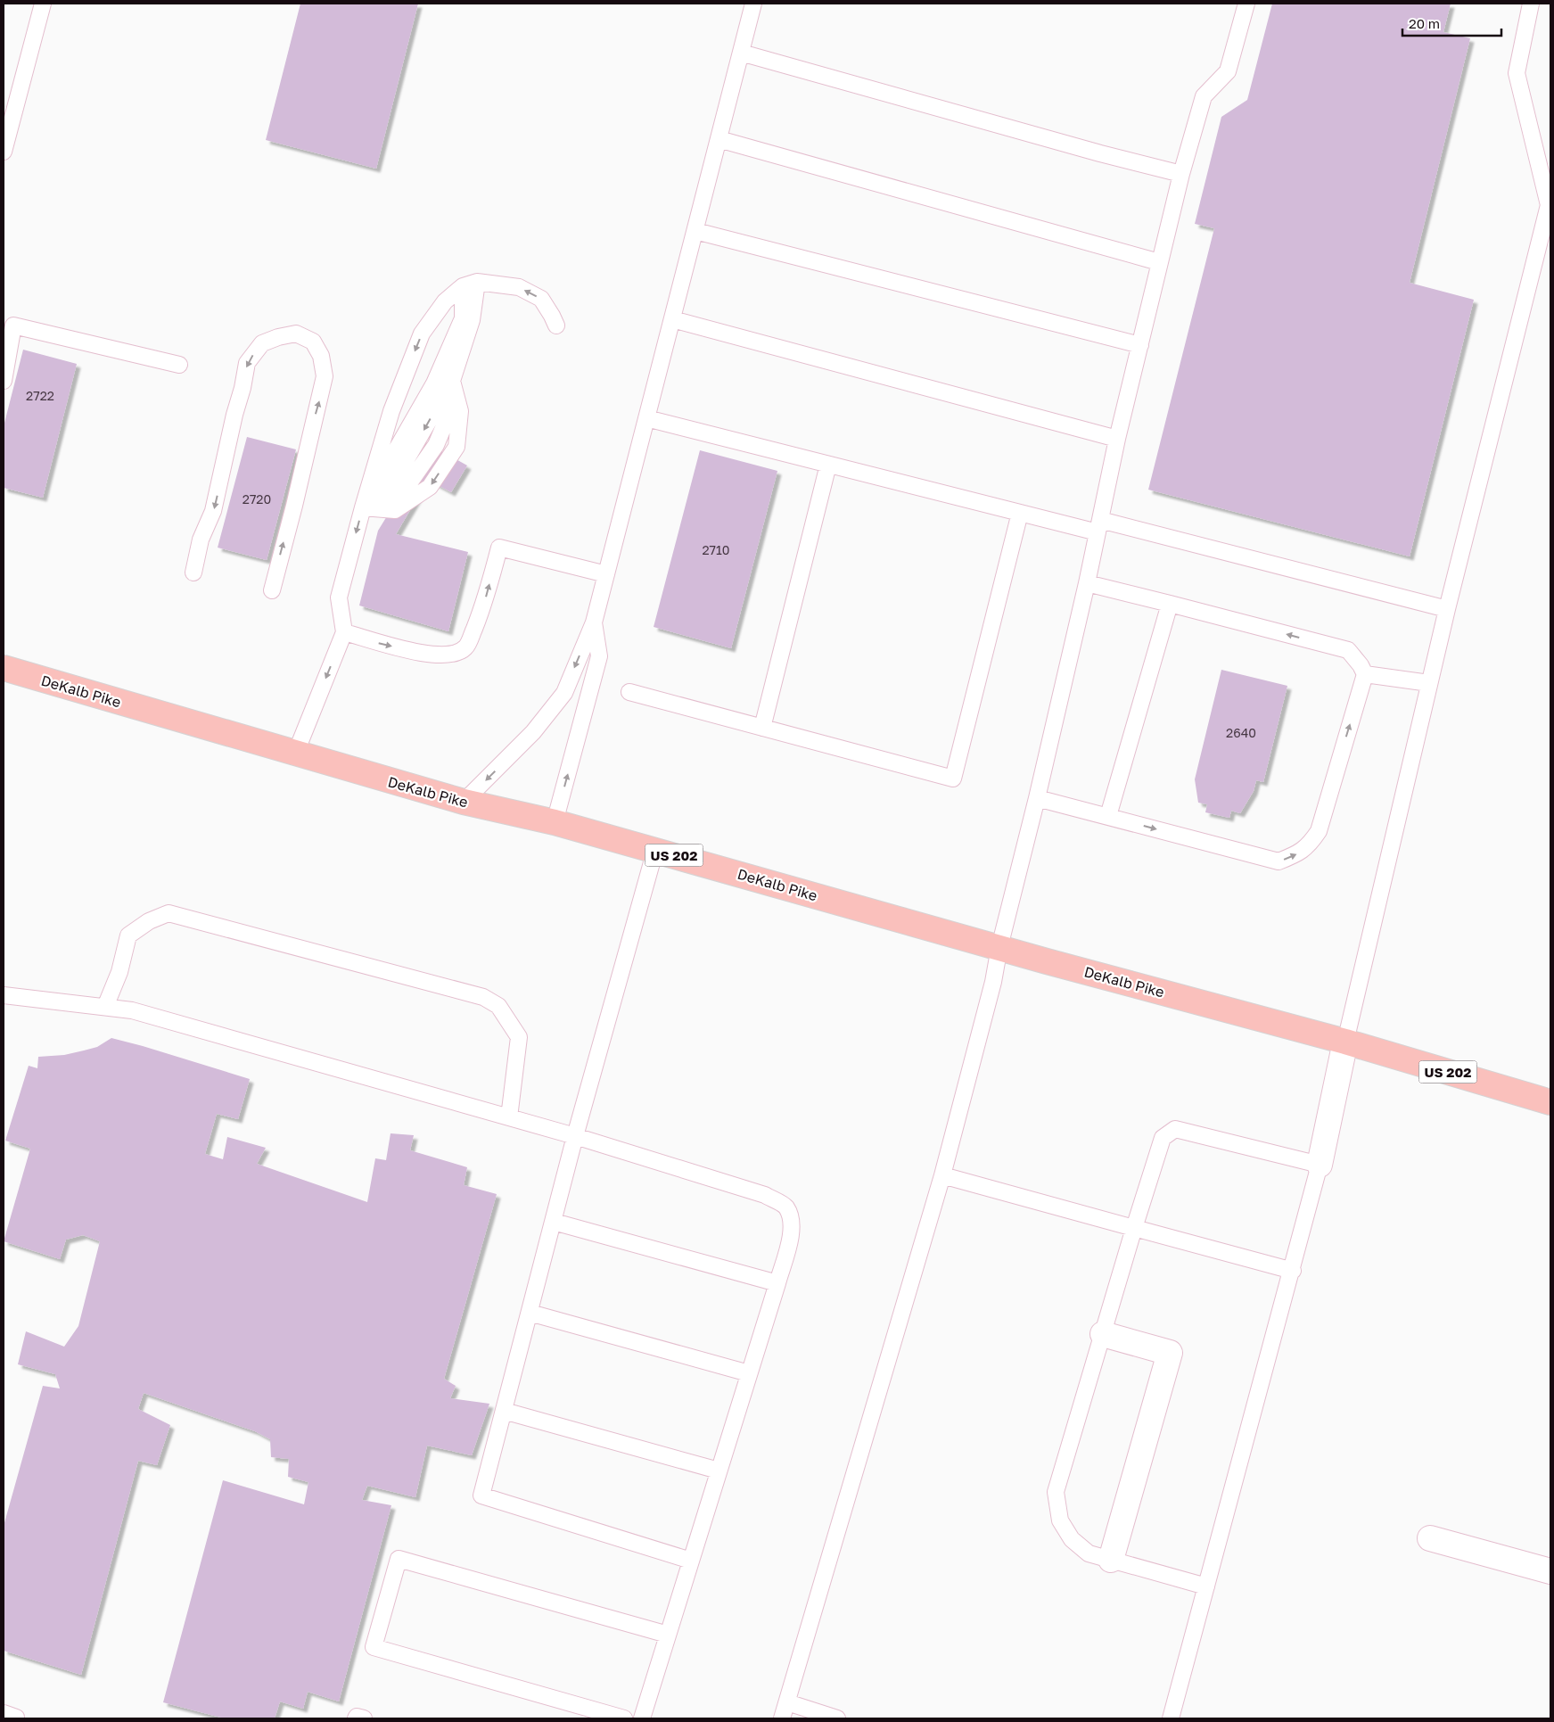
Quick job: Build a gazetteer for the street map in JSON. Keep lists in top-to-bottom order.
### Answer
{
  "streets": {
    "highway": ["DeKalb Pike", "US 202"]
  },
  "house_numbers": [
    "2722",
    "2720",
    "2710",
    "2640"
  ],
  "scale_bar": "20 m"
}
